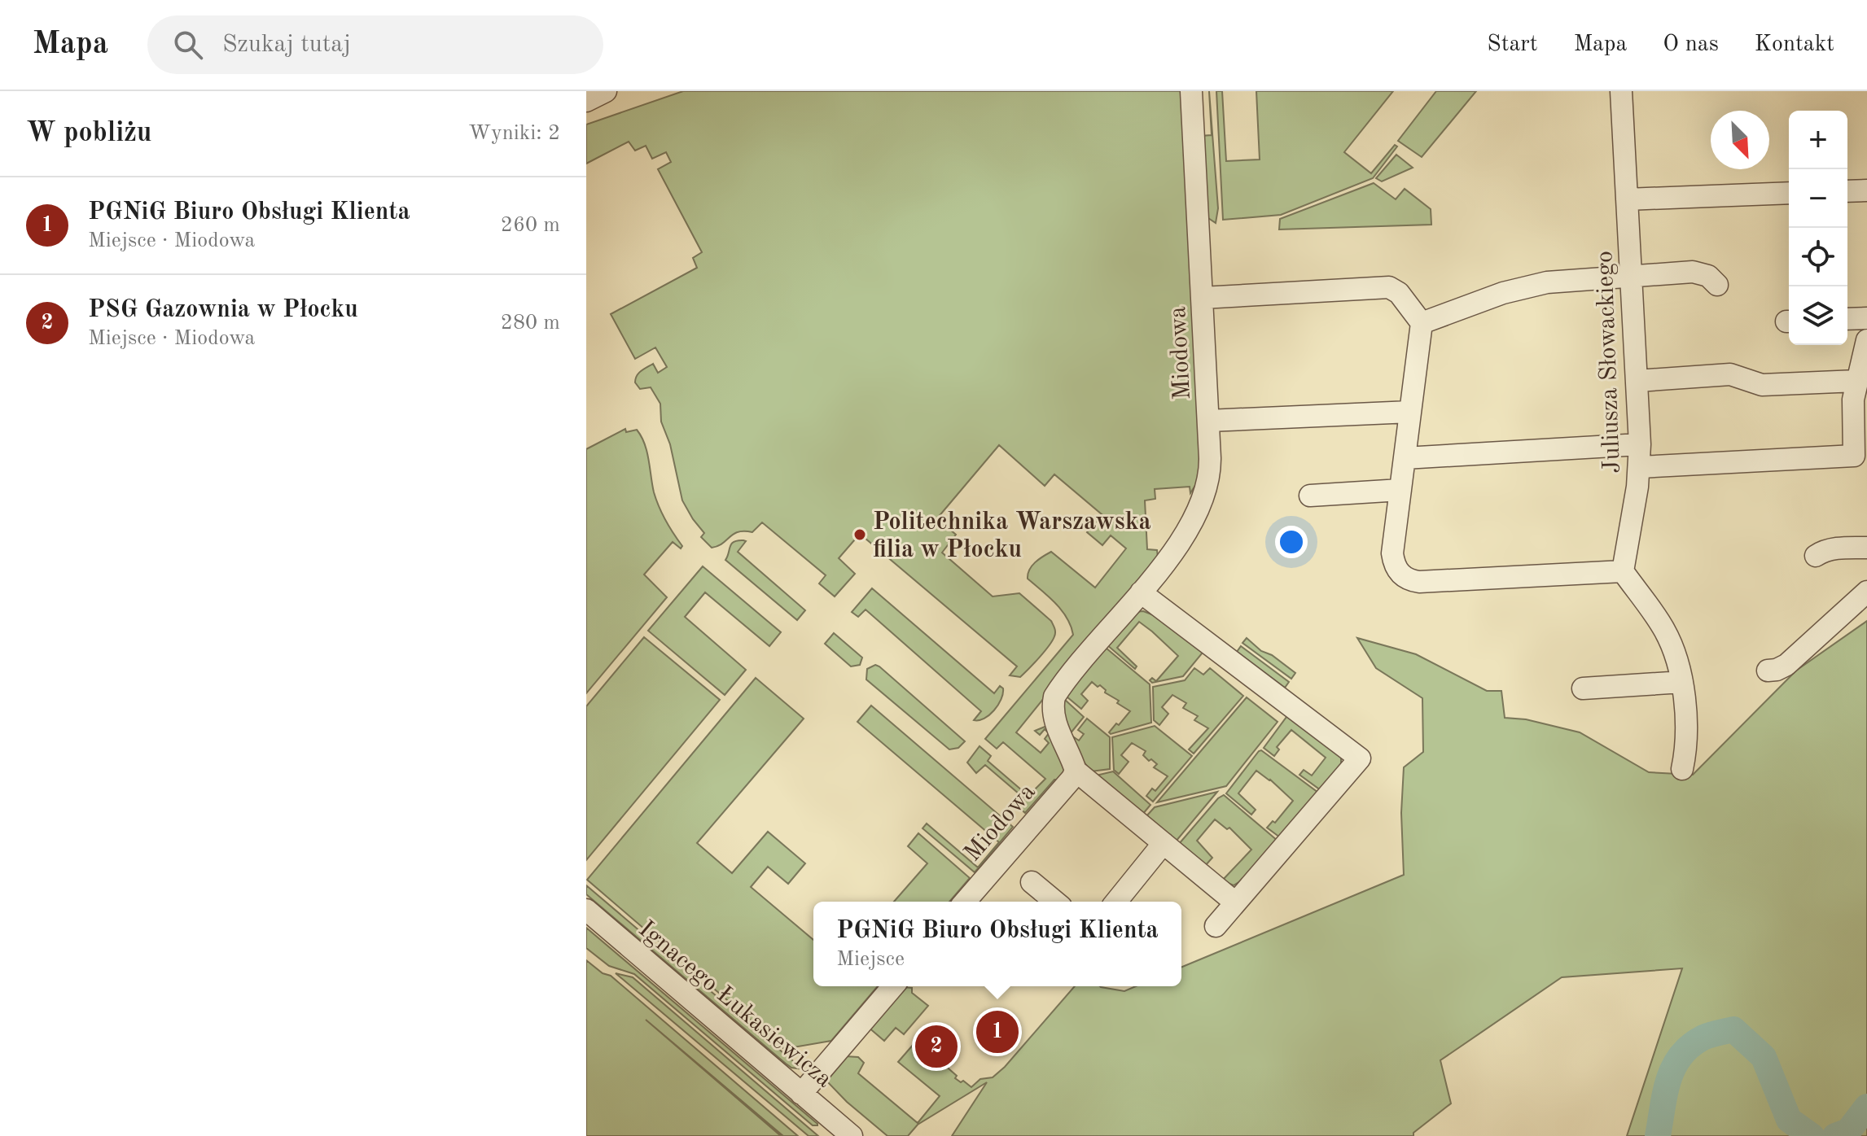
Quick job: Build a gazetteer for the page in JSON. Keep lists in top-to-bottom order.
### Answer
{
  "streets": {
    "street": ["Miodowa", "Juliusza Słowackiego", "Ignacego Łukasiewicza"]
  },
  "places": ["Politechnika Warszawska filia w Płocku"],
  "north": "bottom right",
  "page": {
    "header": "Mapa",
    "search": "Szukaj tutaj",
    "nav": [
      "Start",
      "Mapa",
      "O nas",
      "Kontakt"
    ],
    "heading": ["W pobliżu", "Wyniki: 2"],
    "map_buttons": ["+", "−"],
    "list": [
      {
        "mark": "1",
        "name": "PGNiG Biuro Obsługi Klienta",
        "note": "Miejsce · Miodowa",
        "value": "260 m"
      },
      {
        "mark": "2",
        "name": "PSG Gazownia w Płocku",
        "note": "Miejsce · Miodowa",
        "value": "280 m"
      }
    ],
    "popup": ["PGNiG Biuro Obsługi Klienta", "Miejsce"],
    "pins": ["1", "2"]
  }
}
